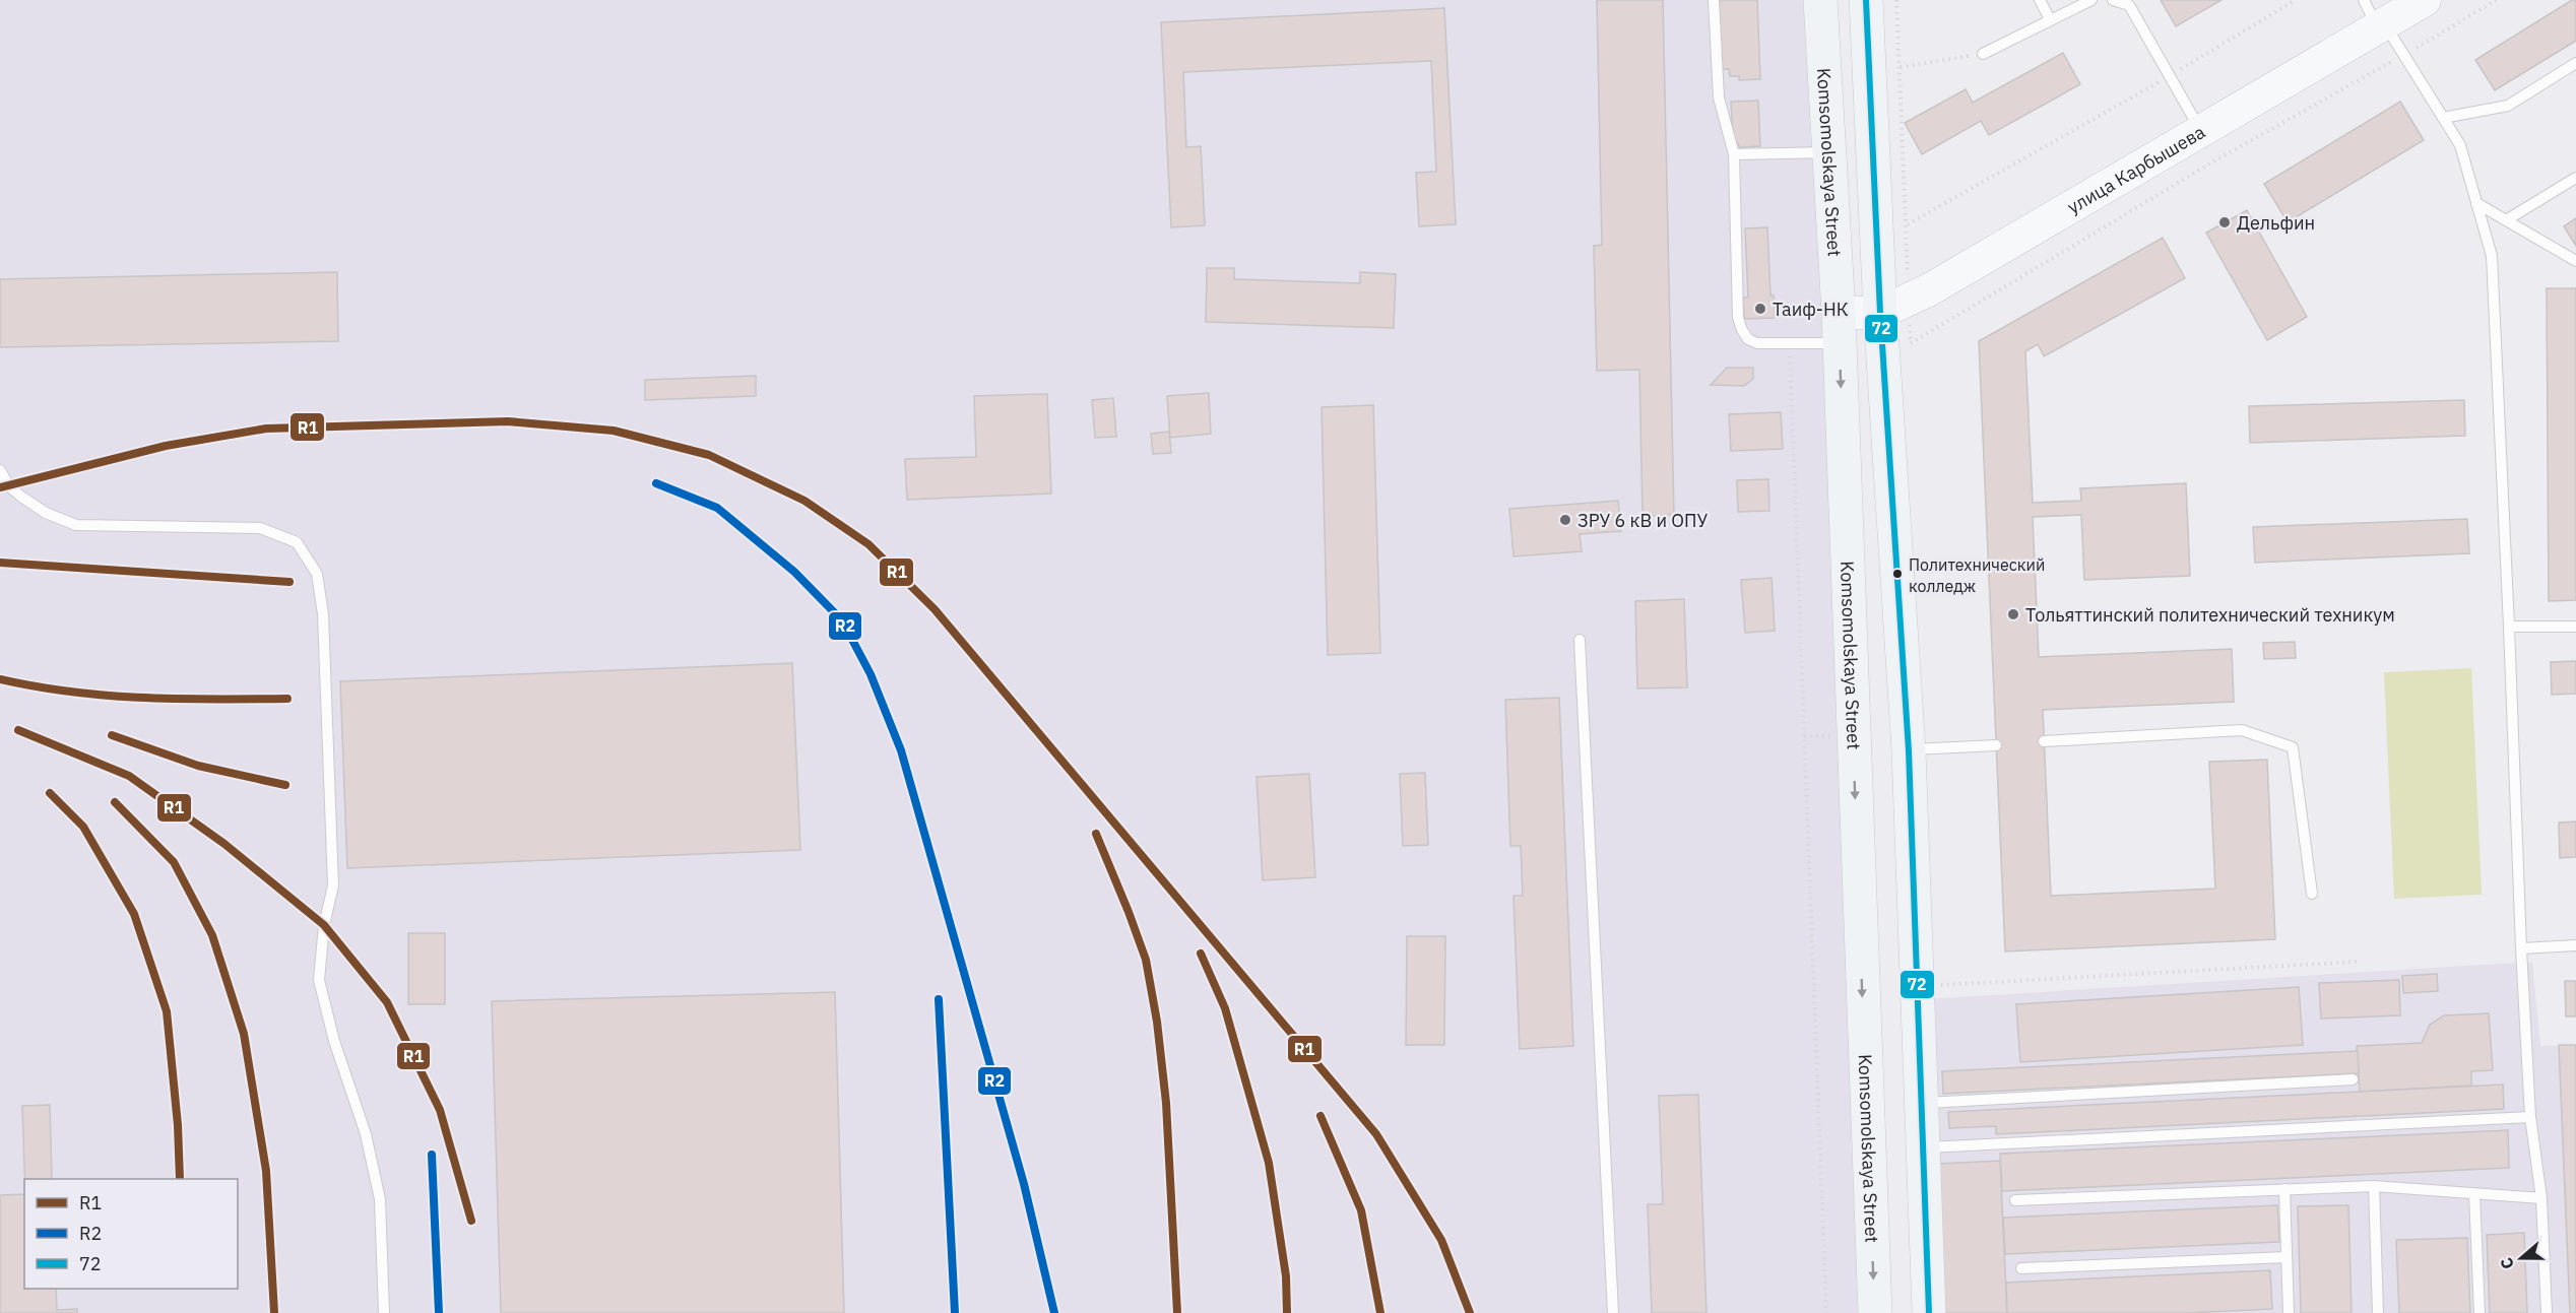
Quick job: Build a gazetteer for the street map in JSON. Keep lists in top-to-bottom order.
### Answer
{
  "streets": {
    "main road": ["Komsomolskaya Street"],
    "street": ["улица Карбышева"]
  },
  "crossings": [
    ["Komsomolskaya Street", "улица Карбышева"]
  ],
  "places": [
    "Дельфин",
    "Таиф-НК",
    "ЗРУ 6 кВ и ОПУ",
    "Политехнический колледж",
    "Тольяттинский политехнический техникум"
  ],
  "lines": ["transit line 72", "transit line R1", "transit line R2"],
  "legend": ["R1", "R2", "72"],
  "north": "left"
}
